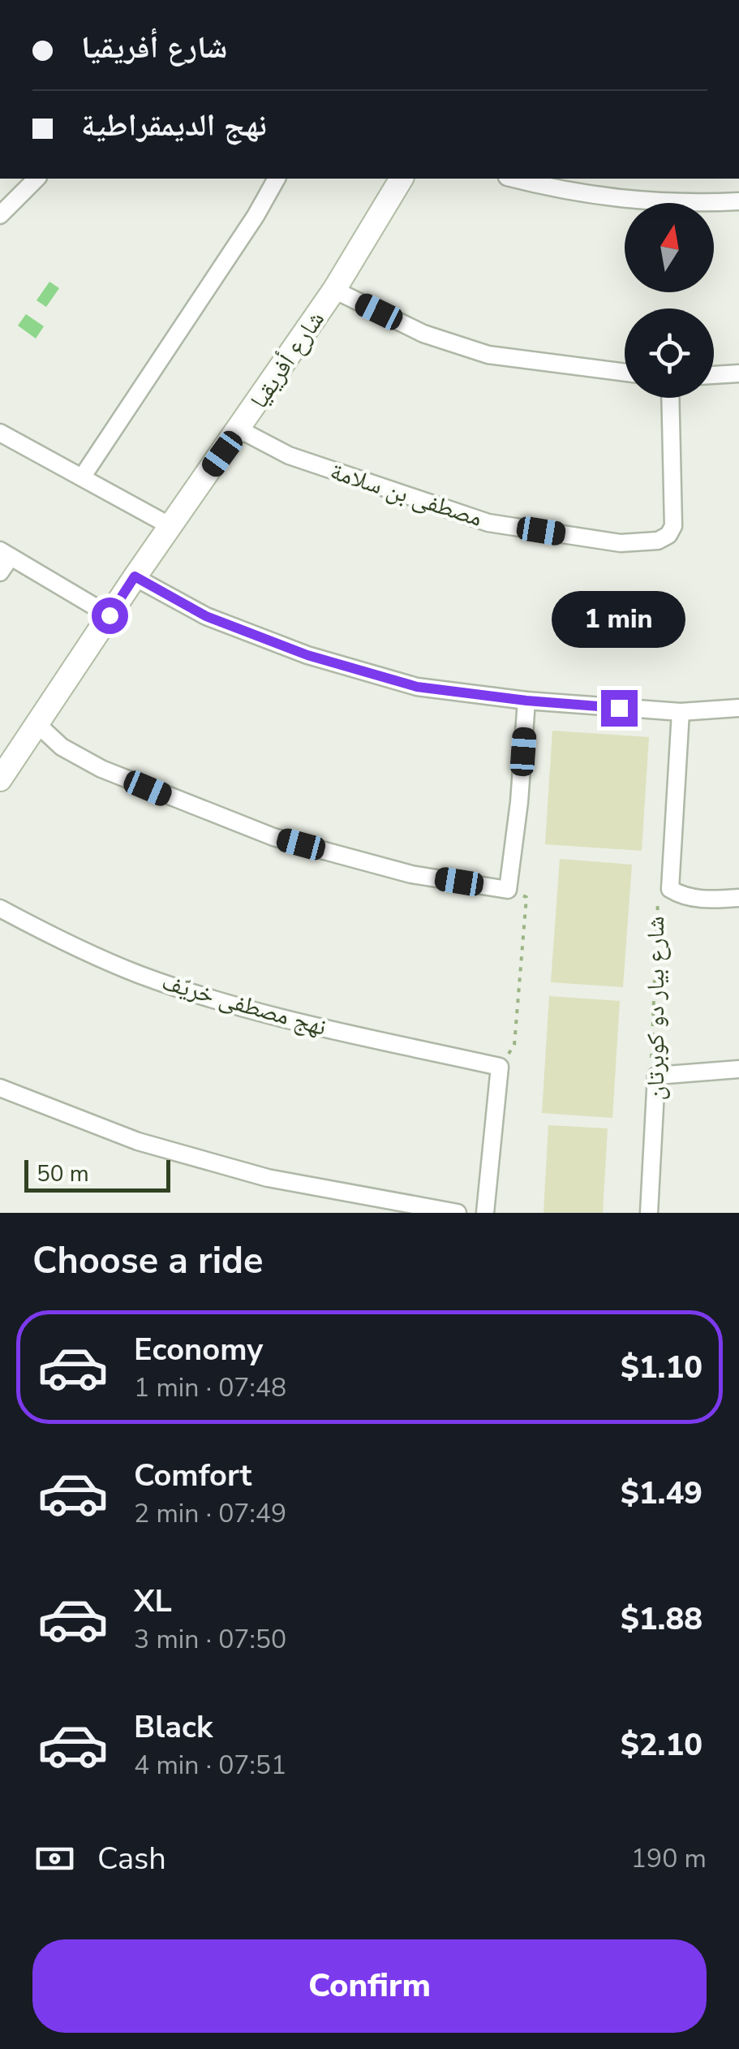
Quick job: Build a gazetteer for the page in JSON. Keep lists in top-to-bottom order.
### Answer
{
  "streets": {
    "street": [
      "شارع أفريقيا",
      "مصطفى بن سلامة",
      "نهج مصطفى خريّف",
      "شارع بيار دو كوبرتان"
    ]
  },
  "crossings": [
    ["شارع أفريقيا", "مصطفى بن سلامة"]
  ],
  "scale_bar": "50 m",
  "north": "top",
  "page": {
    "banner": ["شارع أفريقيا", "نهج الديمقراطية"],
    "bubble": "1 min",
    "scale": "50 m",
    "heading": "Choose a ride",
    "list": [
      {
        "name": "Economy",
        "note": "1 min · 07:48",
        "value": "$1.10"
      },
      {
        "name": "Comfort",
        "note": "2 min · 07:49",
        "value": "$1.49"
      },
      {
        "name": "XL",
        "note": "3 min · 07:50",
        "value": "$1.88"
      },
      {
        "name": "Black",
        "note": "4 min · 07:51",
        "value": "$2.10"
      }
    ],
    "pay": ["Cash", "190 m"],
    "buttons": "Confirm"
  }
}
